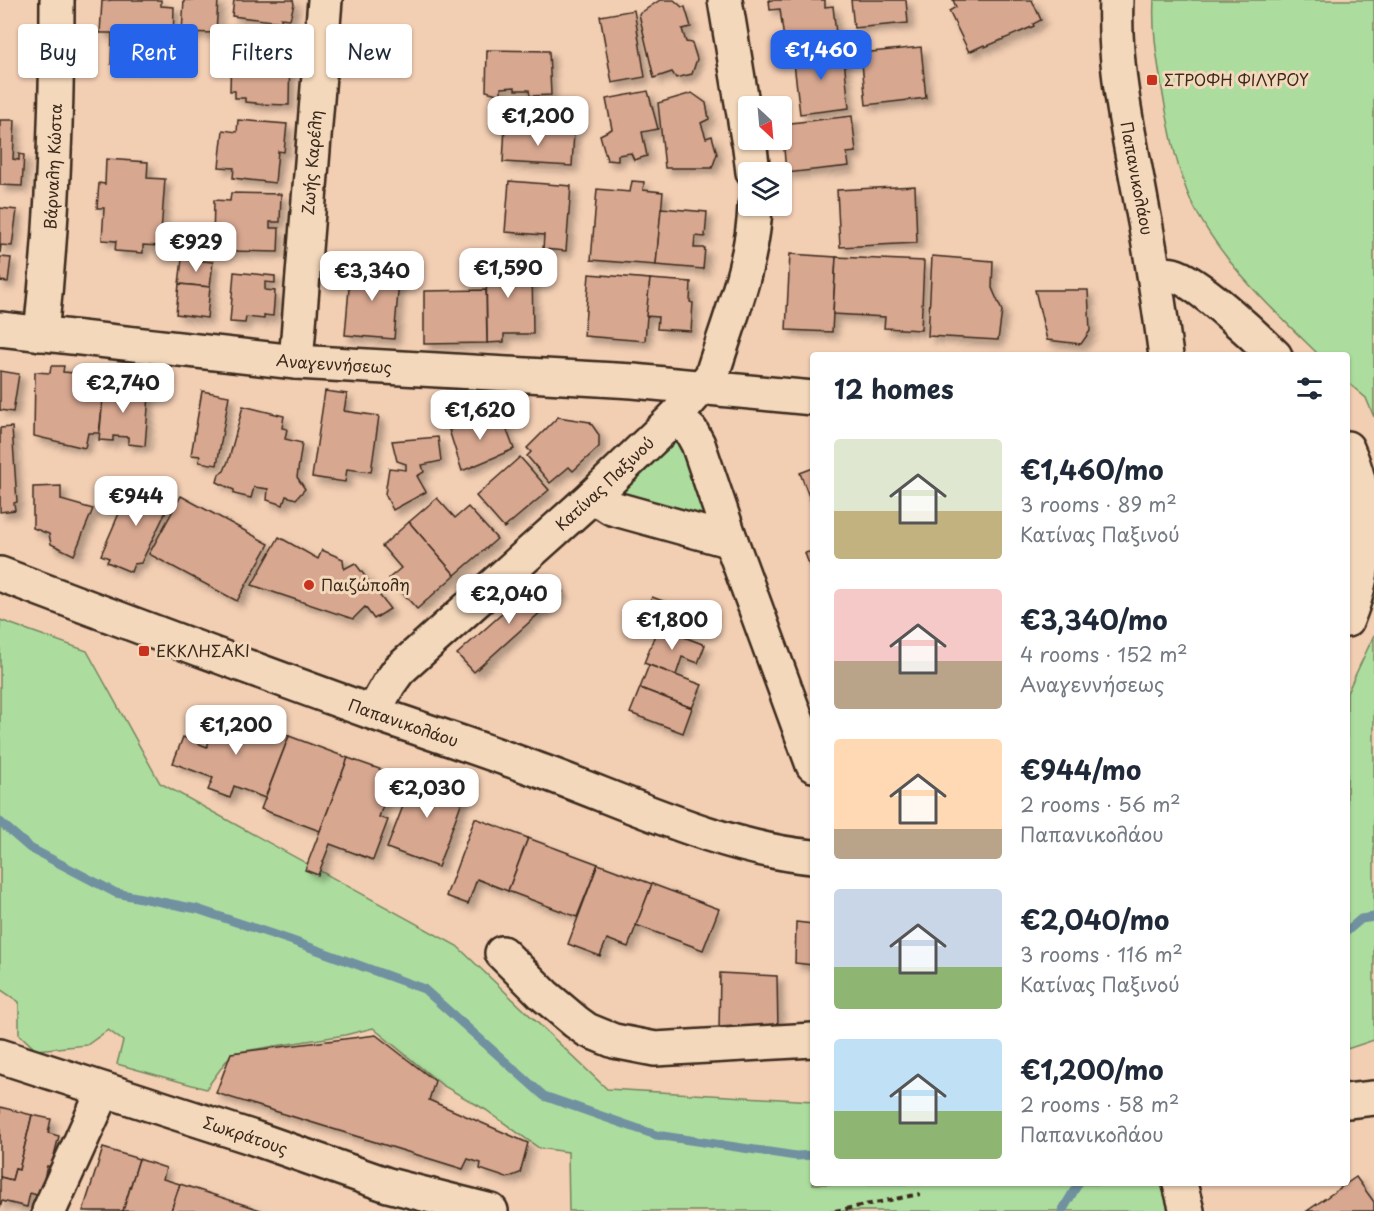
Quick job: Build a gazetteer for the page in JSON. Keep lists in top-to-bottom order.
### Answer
{
  "streets": {
    "street": [
      "Ζωής Καρέλη",
      "Βάρναλη Κώστα",
      "Παπανικολάου",
      "Αναγεννήσεως",
      "Κατίνας Παξινού",
      "Σωκράτους"
    ]
  },
  "crossings": [
    ["Ζωής Καρέλη", "Αναγεννήσεως"],
    ["Βάρναλη Κώστα", "Αναγεννήσεως"],
    ["Παπανικολάου", "Κατίνας Παξινού"],
    ["Αναγεννήσεως", "Κατίνας Παξινού"]
  ],
  "places": {
    "transit": ["ΣΤΡΟΦΗ ΦΙΛΥΡΟΥ", "ΕΚΚΛΗΣΑΚΙ"],
    "other": ["Παιζώπολη"]
  },
  "north": "bottom right",
  "page": {
    "chip": [
      "Buy",
      "Rent",
      "Filters",
      "New"
    ],
    "price": [
      "€1,460",
      "€1,200",
      "€929",
      "€1,590",
      "€3,340",
      "€2,740",
      "€1,620",
      "€944",
      "€2,040",
      "€1,800",
      "€1,200",
      "€2,030"
    ],
    "heading": "12 homes",
    "list": [
      {
        "name": "€1,460/mo",
        "note": "3 rooms · 89 m² · Κατίνας Παξινού"
      },
      {
        "name": "€3,340/mo",
        "note": "4 rooms · 152 m² · Αναγεννήσεως"
      },
      {
        "name": "€944/mo",
        "note": "2 rooms · 56 m² · Παπανικολάου"
      },
      {
        "name": "€2,040/mo",
        "note": "3 rooms · 116 m² · Κατίνας Παξινού"
      },
      {
        "name": "€1,200/mo",
        "note": "2 rooms · 58 m² · Παπανικολάου"
      }
    ]
  }
}
